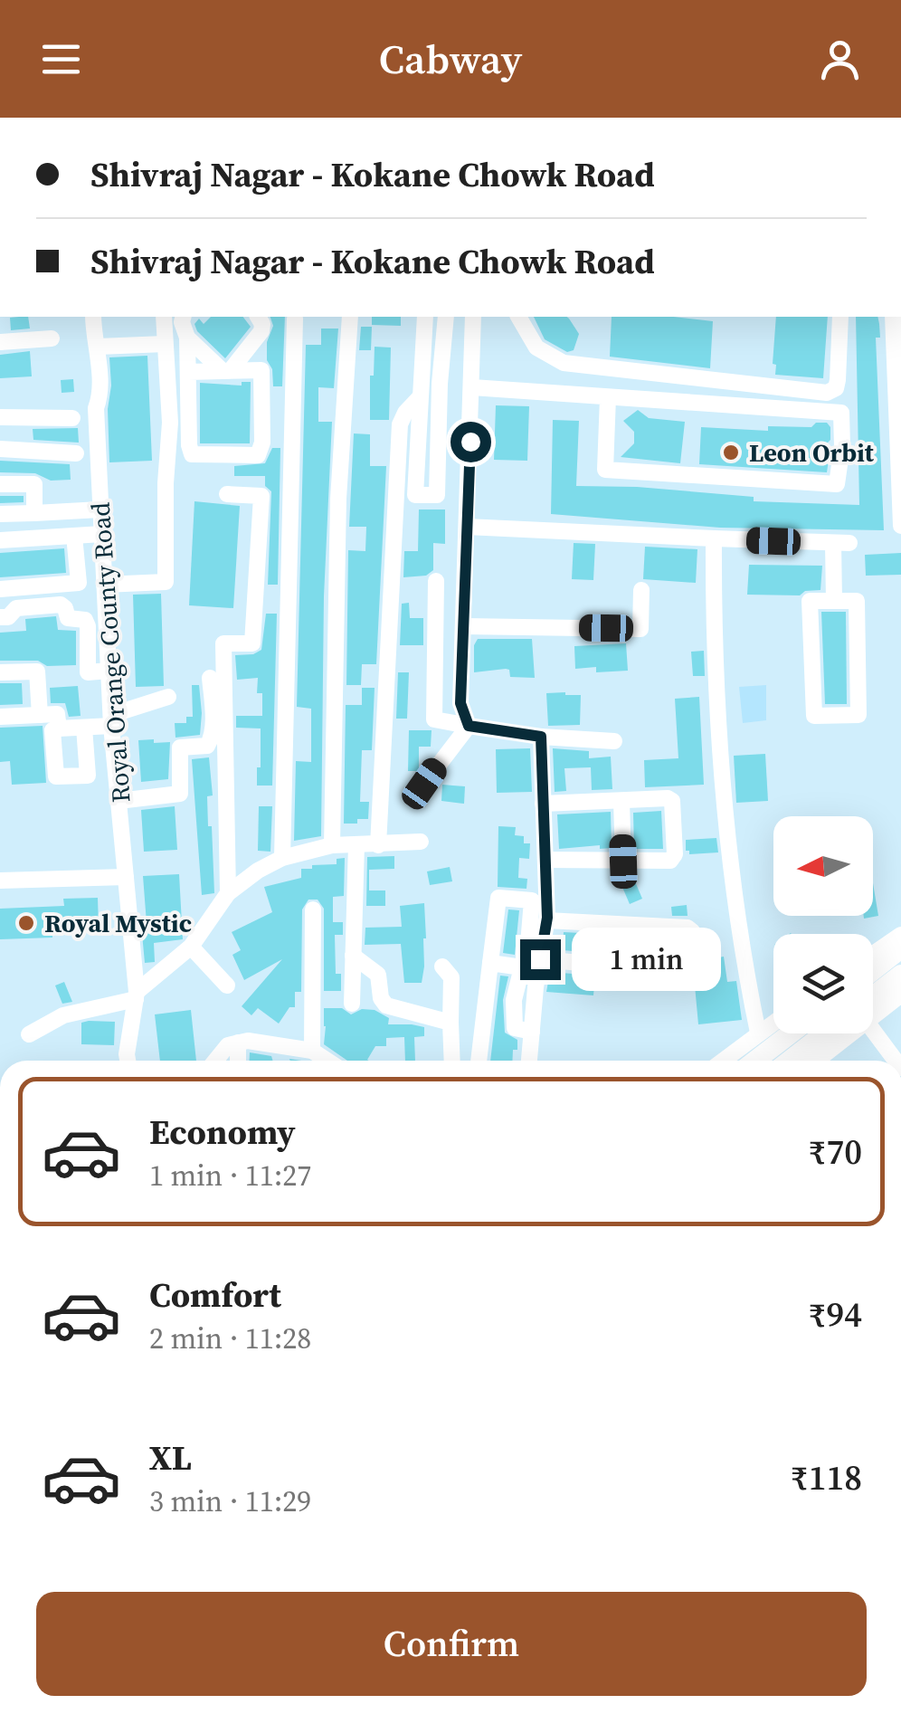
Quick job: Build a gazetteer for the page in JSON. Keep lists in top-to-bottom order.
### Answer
{
  "streets": {
    "street": ["Royal Orange County Road"]
  },
  "places": ["Leon Orbit", "Royal Mystic"],
  "north": "left",
  "page": {
    "header": "Cabway",
    "banner": ["Shivraj Nagar - Kokane Chowk Road", "Shivraj Nagar - Kokane Chowk Road"],
    "bubble": "1 min",
    "list": [
      {
        "name": "Economy",
        "note": "1 min · 11:27",
        "value": "₹70"
      },
      {
        "name": "Comfort",
        "note": "2 min · 11:28",
        "value": "₹94"
      },
      {
        "name": "XL",
        "note": "3 min · 11:29",
        "value": "₹118"
      }
    ],
    "buttons": "Confirm"
  }
}
